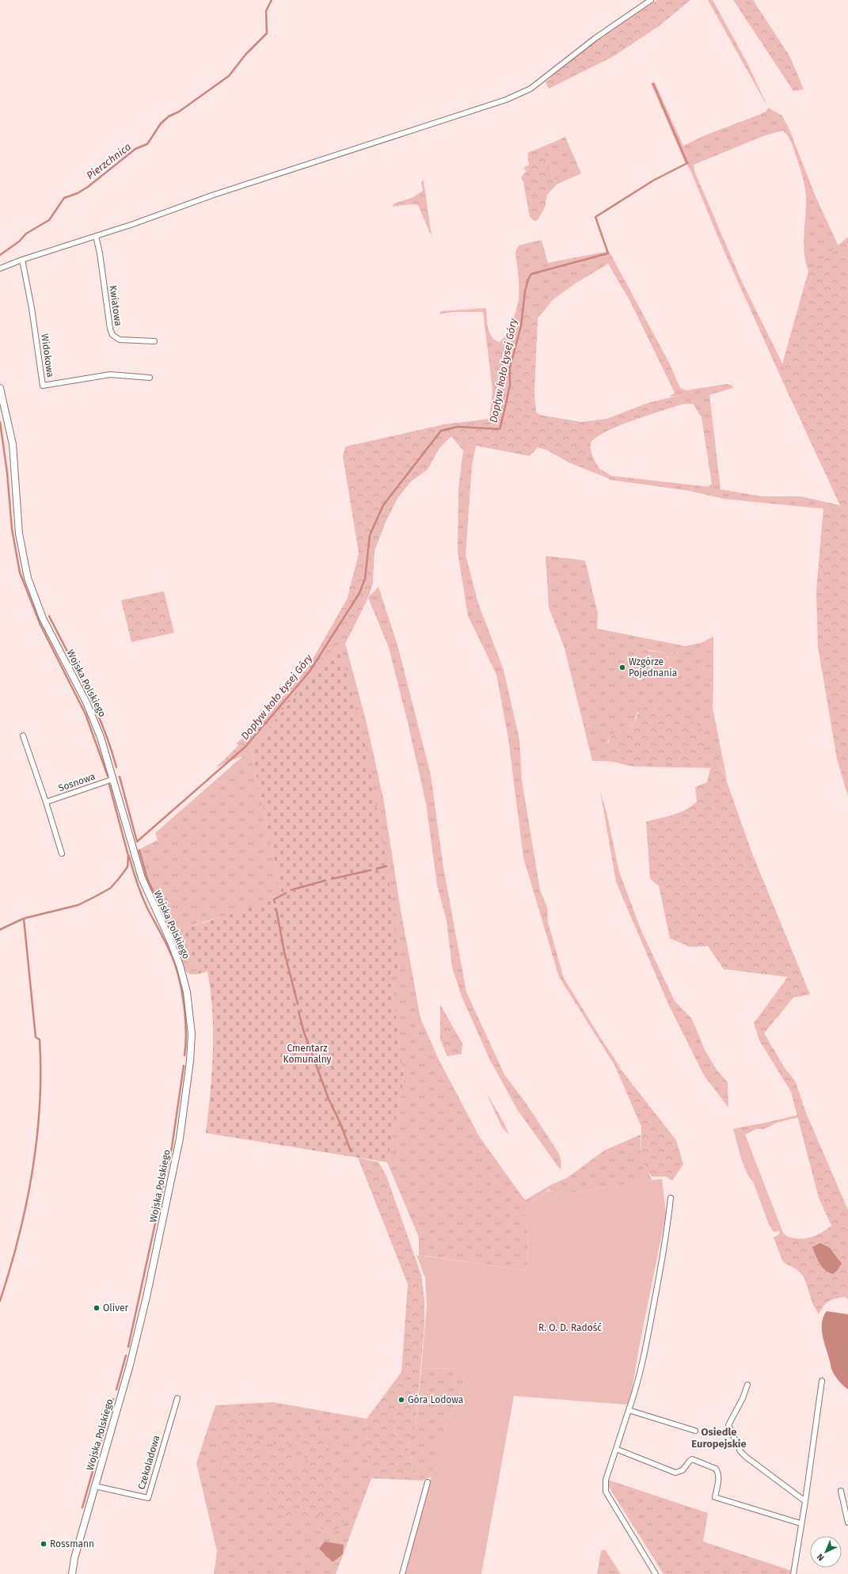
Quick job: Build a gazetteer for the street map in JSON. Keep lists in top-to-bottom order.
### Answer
{
  "streets": {
    "street": [
      "Kwiatowa",
      "Widokowa",
      "Wojska Polskiego",
      "Sosnowa",
      "Czekoladowa"
    ]
  },
  "crossings": [
    ["Wojska Polskiego", "Sosnowa"],
    ["Wojska Polskiego", "Czekoladowa"]
  ],
  "districts": ["Osiedle Europejskie"],
  "water": ["Pierzchnica", "Dopływ koło Łysej Góry"],
  "parks": ["Cmentarz Komunalny", "R. O. D. Radość"],
  "places": [
    "Wzgórze Pojednania",
    "Oliver",
    "Góra Lodowa",
    "Rossmann"
  ],
  "north": "bottom left"
}
